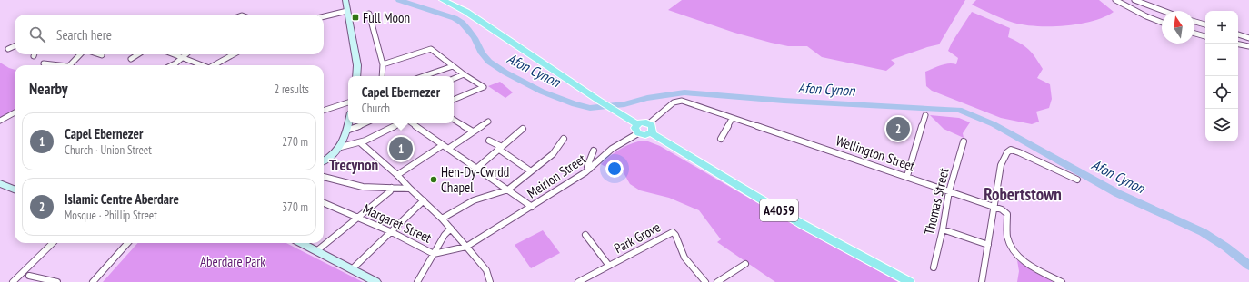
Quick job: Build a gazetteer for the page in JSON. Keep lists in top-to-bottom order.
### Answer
{
  "streets": {
    "main road": ["A4059"],
    "street": [
      "Wellington Street",
      "Meirion Street",
      "Thomas Street",
      "Margaret Street",
      "Park Grove"
    ]
  },
  "crossings": [
    ["Wellington Street", "Meirion Street"],
    ["Wellington Street", "Thomas Street"],
    ["Wellington Street", "A4059"],
    ["Meirion Street", "A4059"],
    ["Meirion Street", "Margaret Street"]
  ],
  "districts": ["Trecynon", "Robertstown"],
  "water": ["Afon Cynon"],
  "parks": ["Aberdare Park"],
  "places": {
    "transit": ["Full Moon"],
    "other": ["Hen-Dy-Cwrdd Chapel"]
  },
  "north": "top",
  "page": {
    "map_buttons": ["+", "−"],
    "search": "Search here",
    "heading": ["Nearby", "2 results"],
    "popup": ["Capel Ebernezer", "Church"],
    "list": [
      {
        "mark": "1",
        "name": "Capel Ebernezer",
        "note": "Church · Union Street",
        "value": "270 m"
      },
      {
        "mark": "2",
        "name": "Islamic Centre Aberdare",
        "note": "Mosque · Phillip Street",
        "value": "370 m"
      }
    ],
    "pins": ["2", "1"]
  }
}
